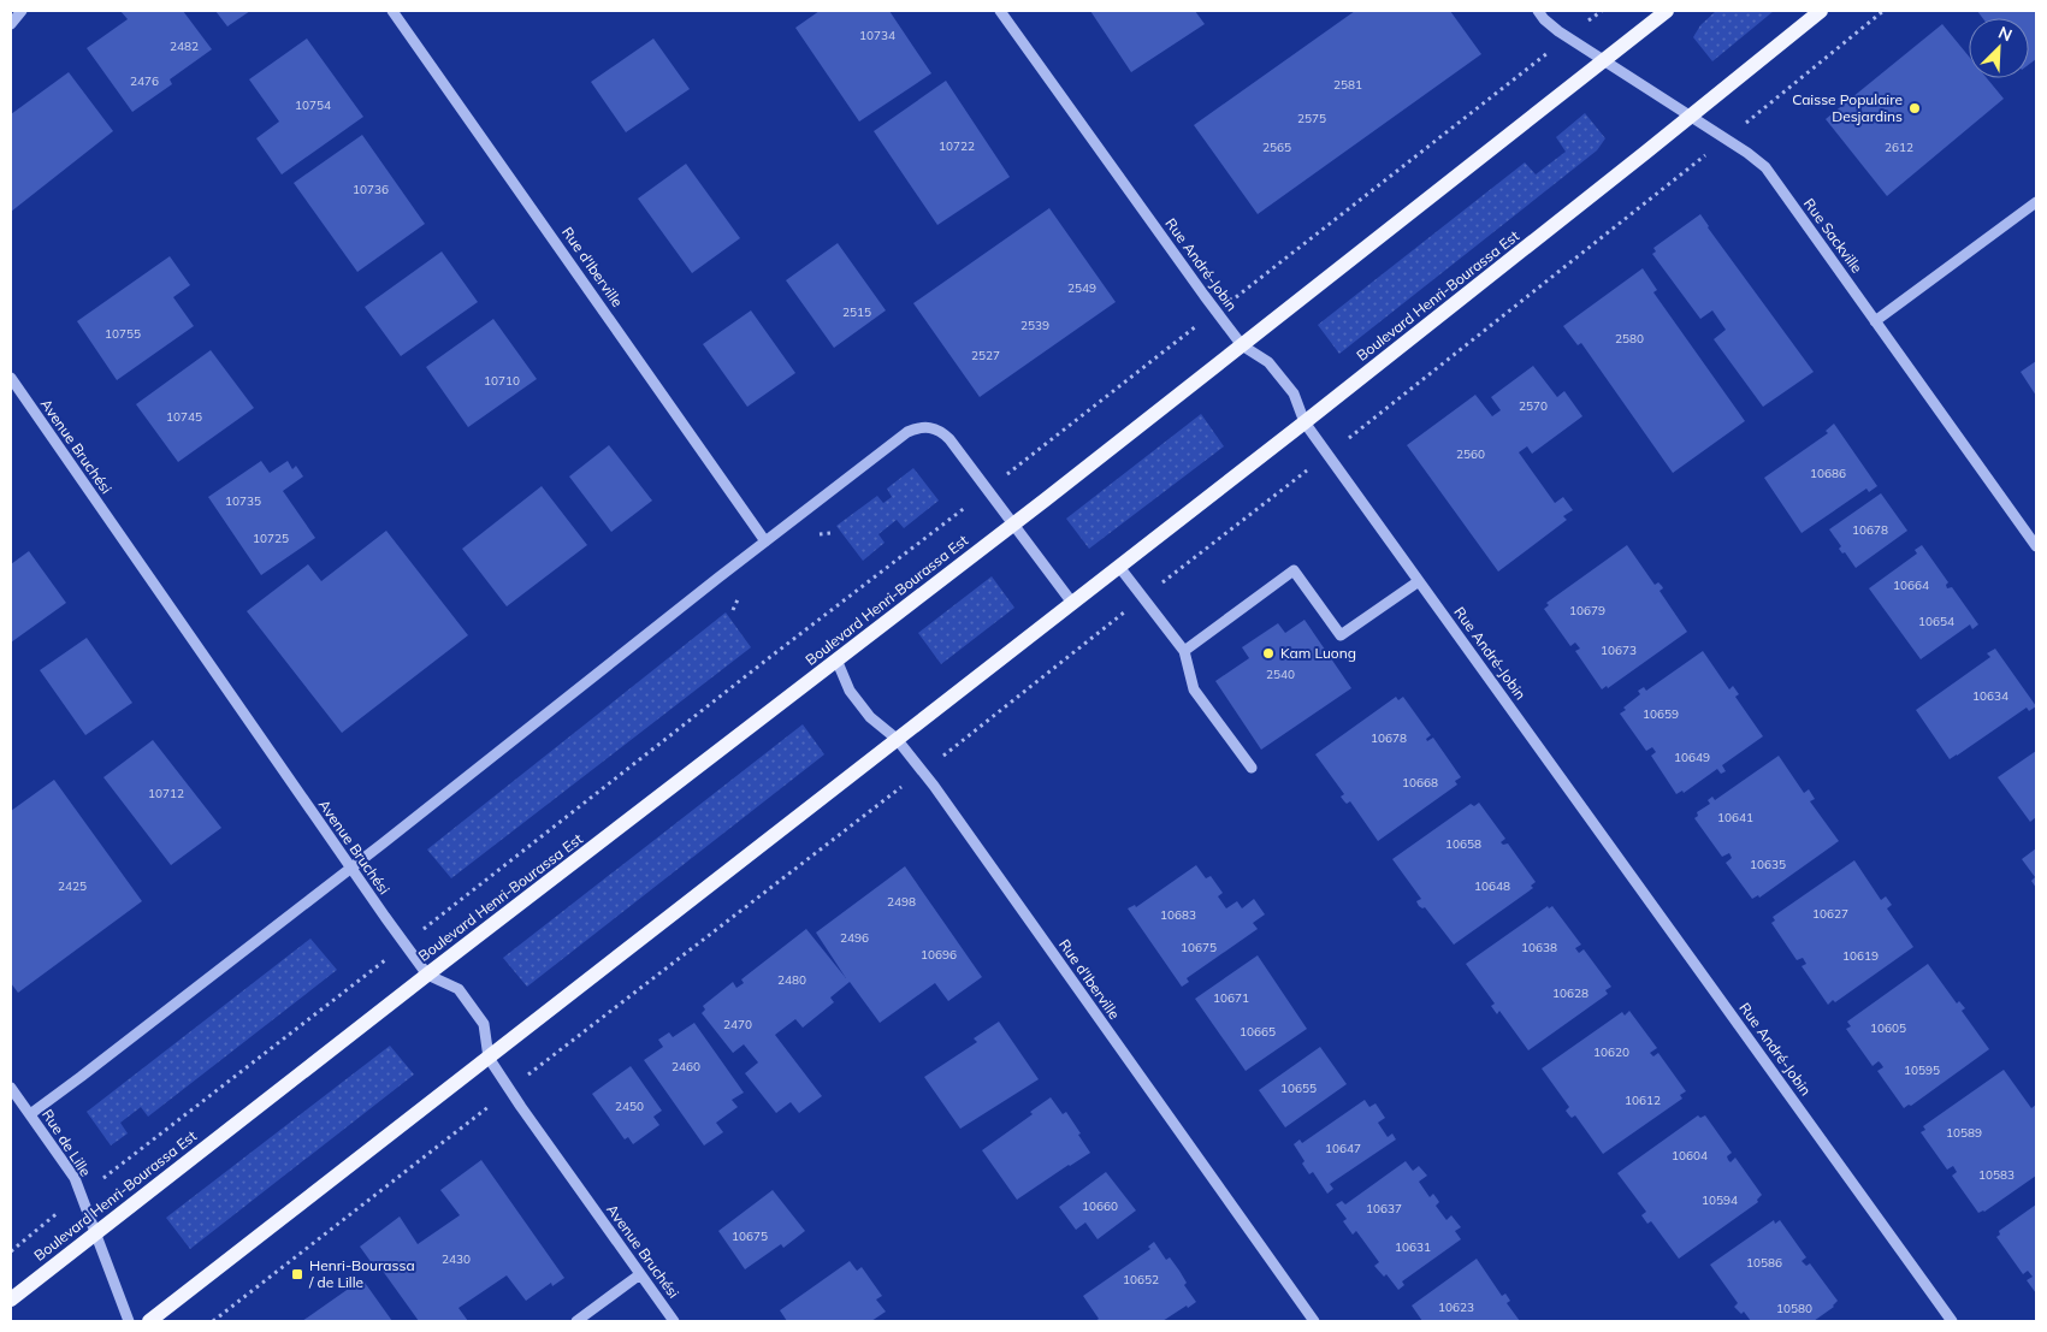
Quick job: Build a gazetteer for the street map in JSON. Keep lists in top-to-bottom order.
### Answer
{
  "streets": {
    "main road": ["Boulevard Henri-Bourassa Est"],
    "street": [
      "Rue Sackville",
      "Rue André-Jobin",
      "Rue d'Iberville",
      "Avenue Bruchési",
      "Rue de Lille"
    ]
  },
  "crossings": [
    ["Rue Sackville", "Boulevard Henri-Bourassa Est"],
    ["Rue André-Jobin", "Boulevard Henri-Bourassa Est"],
    ["Rue d'Iberville", "Boulevard Henri-Bourassa Est"],
    ["Boulevard Henri-Bourassa Est", "Avenue Bruchési"],
    ["Boulevard Henri-Bourassa Est", "Rue de Lille"]
  ],
  "places": {
    "other": ["Caisse Populaire Desjardins", "Kam Luong"],
    "transit": ["Henri-Bourassa / de Lille"]
  },
  "house_numbers": [
    "10734",
    "2482",
    "2476",
    "2581",
    "10754",
    "2575",
    "10722",
    "2565",
    "2612",
    "10736",
    "2549",
    "2515",
    "2539",
    "10755",
    "2580",
    "2527",
    "10710",
    "2570",
    "10745",
    "2560",
    "10686",
    "10735",
    "10678",
    "10725",
    "10664",
    "10679",
    "10654",
    "10673",
    "2540",
    "10634",
    "10659",
    "10678",
    "10649",
    "10668",
    "10712",
    "10641",
    "10658",
    "10635",
    "2425",
    "10648",
    "2498",
    "10627",
    "10683",
    "2496",
    "10675",
    "10638",
    "10696",
    "10619",
    "2480",
    "10628",
    "10671",
    "2470",
    "10605",
    "10665",
    "10620",
    "2460",
    "10595",
    "10655",
    "10612",
    "2450",
    "10589",
    "10647",
    "10604",
    "10583",
    "10594",
    "10660",
    "10637",
    "10675",
    "10631",
    "2430",
    "10586",
    "10652",
    "10623",
    "10580"
  ],
  "north": "top right"
}
